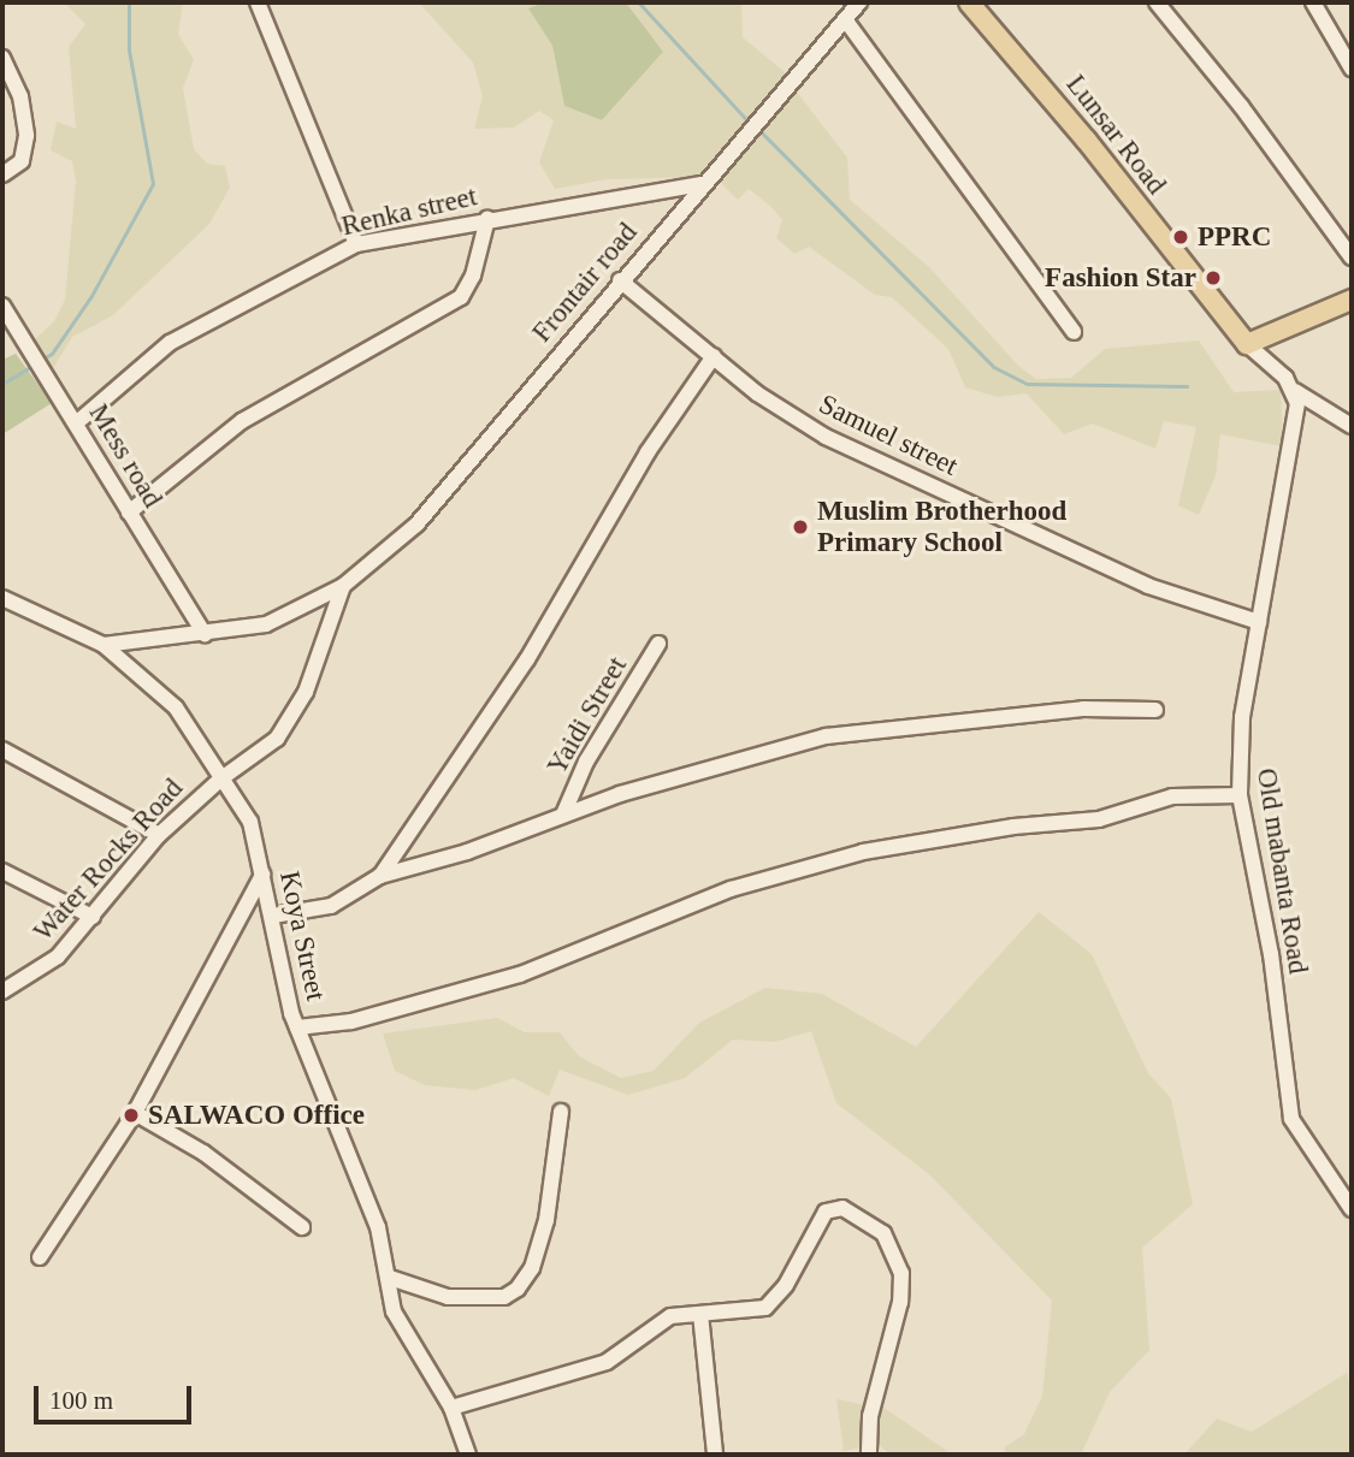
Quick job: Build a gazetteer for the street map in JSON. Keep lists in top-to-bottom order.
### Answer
{
  "streets": {
    "main road": ["Lunsar Road"],
    "street": [
      "Renka street",
      "Frontair road",
      "Samuel street",
      "Mess road",
      "Yaidi Street",
      "Water Rocks Road",
      "Old mabanta Road",
      "Koya Street"
    ]
  },
  "crossings": [
    ["Renka street", "Frontair road"],
    ["Renka street", "Mess road"],
    ["Frontair road", "Samuel street"],
    ["Frontair road", "Mess road"],
    ["Frontair road", "Water Rocks Road"],
    ["Frontair road", "Koya Street"],
    ["Samuel street", "Old mabanta Road"],
    ["Water Rocks Road", "Koya Street"]
  ],
  "places": [
    "PPRC",
    "Fashion Star",
    "Muslim Brotherhood Primary School",
    "SALWACO Office"
  ],
  "scale_bar": "100 m"
}
